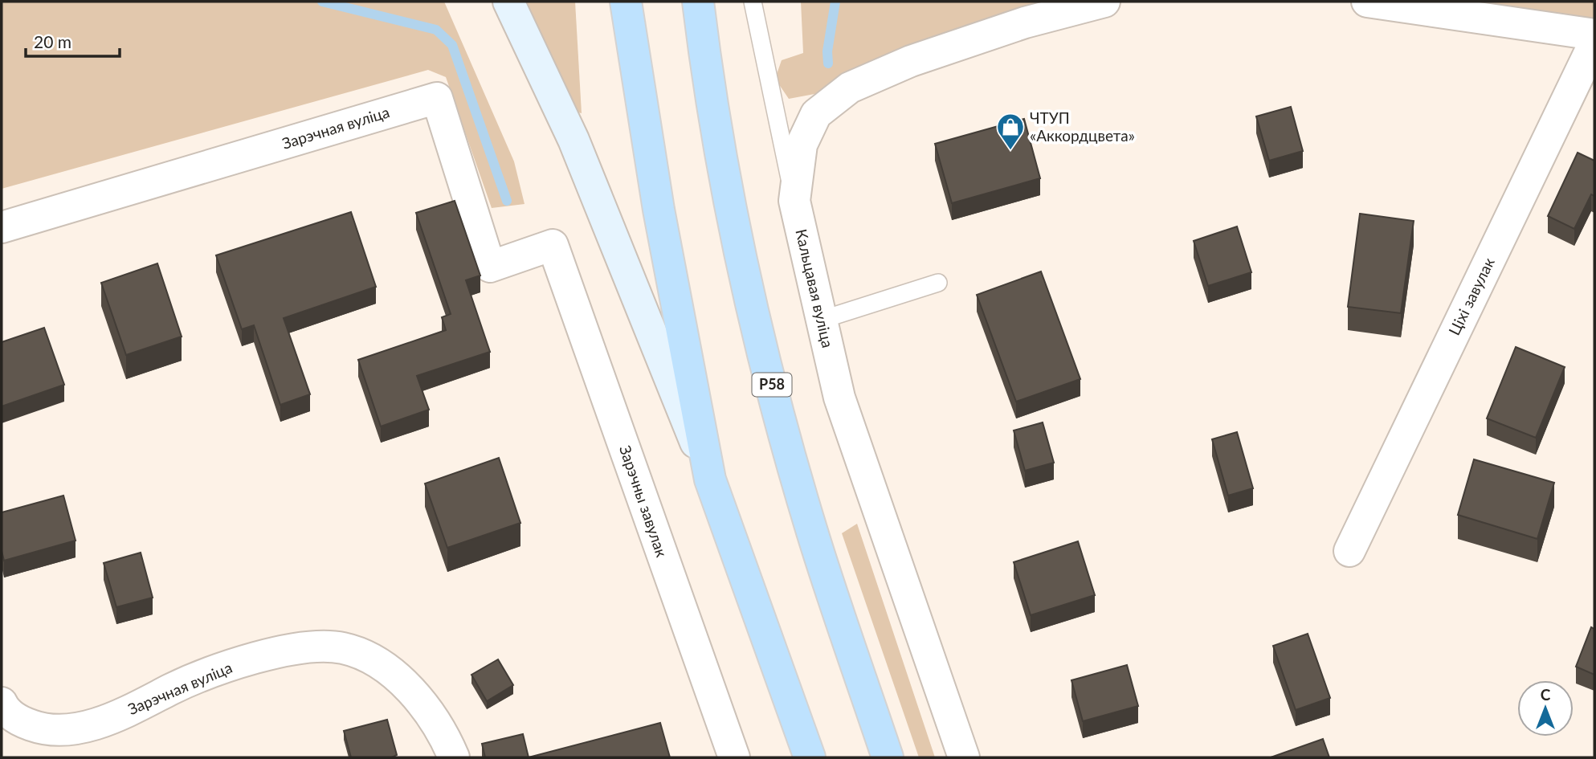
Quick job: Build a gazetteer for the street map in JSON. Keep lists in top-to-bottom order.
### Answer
{
  "streets": {
    "highway": ["Р58"],
    "street": [
      "Зарэчная вуліца",
      "Кальцавая вуліца",
      "Ціхі завулак",
      "Зарэчны завулак"
    ]
  },
  "crossings": [
    ["Зарэчная вуліца", "Зарэчны завулак"]
  ],
  "places": {
    "shop": ["ЧТУП «Аккордцвета»"]
  },
  "scale_bar": "20 m",
  "north": "top"
}
